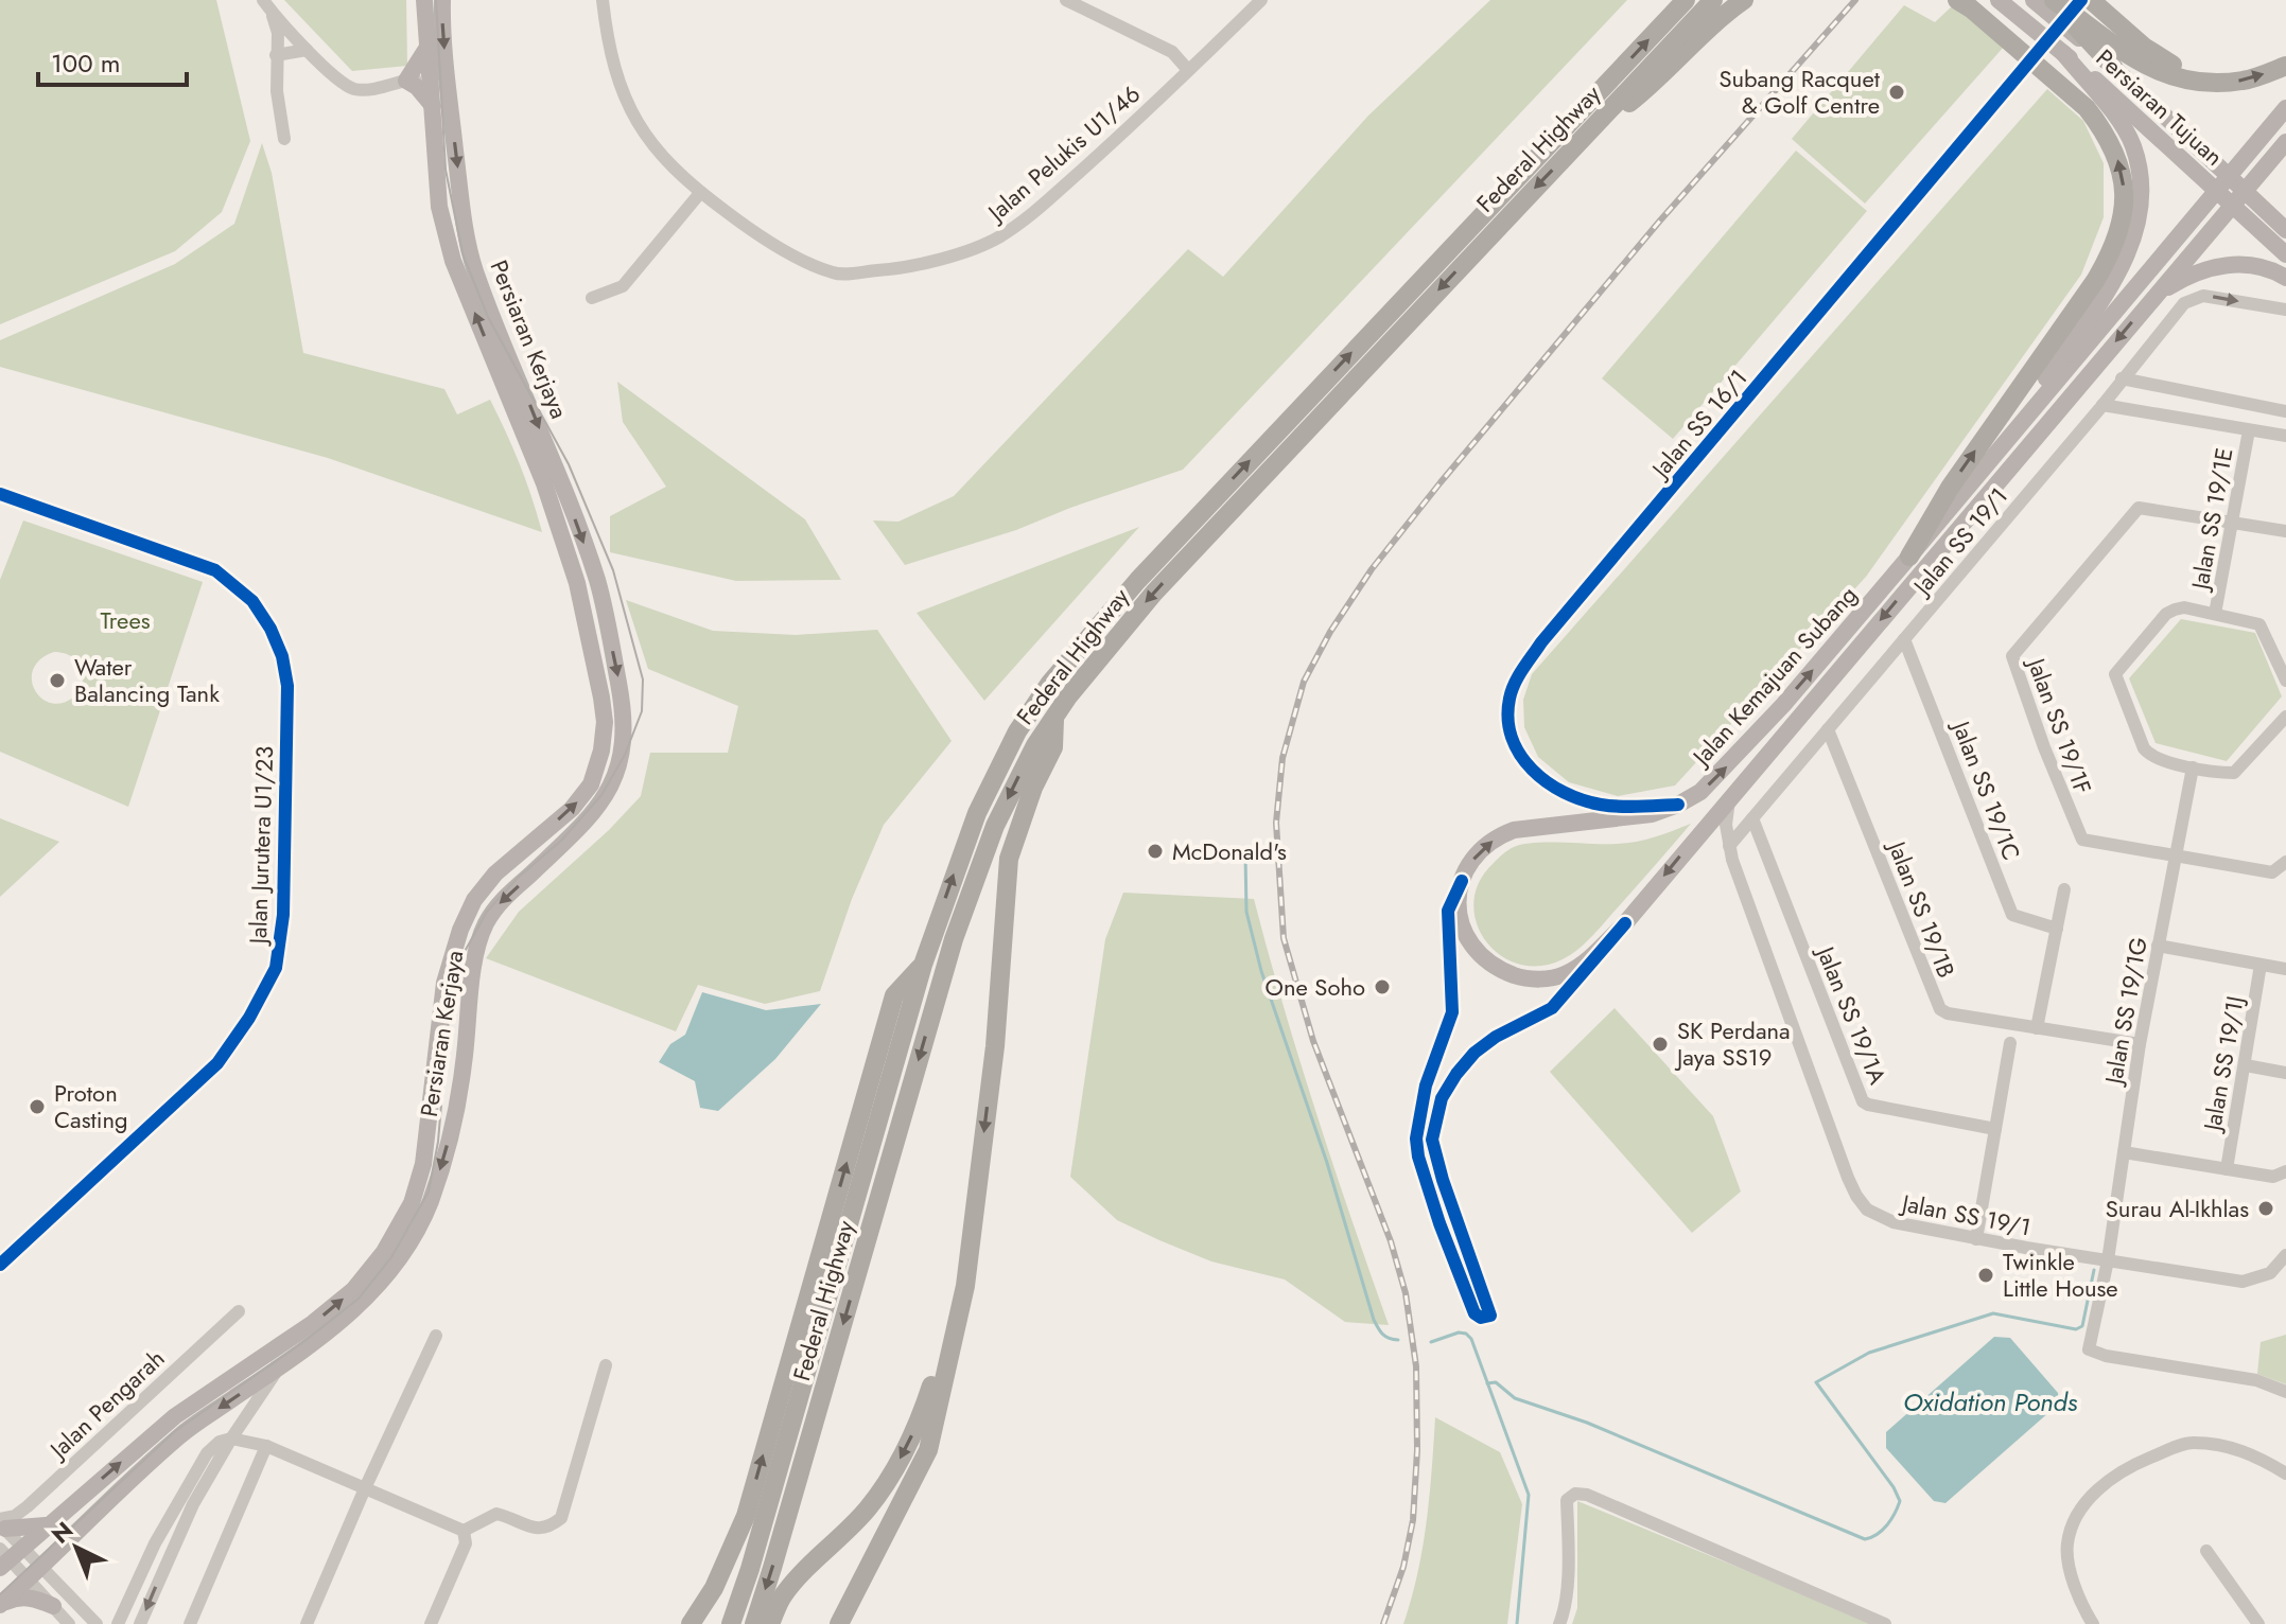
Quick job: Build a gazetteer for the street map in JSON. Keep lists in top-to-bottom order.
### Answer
{
  "streets": {
    "highway": ["Federal Highway"],
    "main road": ["Persiaran Tujuan", "Persiaran Kerjaya", "Jalan Kemajuan Subang"],
    "street": [
      "Jalan Pelukis U1/46",
      "Jalan SS 16/1",
      "Jalan SS 19/1E",
      "Jalan SS 19/1",
      "Jalan SS 19/1F",
      "Jalan SS 19/1C",
      "Jalan Jurutera U1/23",
      "Jalan SS 19/1B",
      "Jalan SS 19/1G",
      "Jalan SS 19/1A",
      "Jalan SS 19/1J",
      "Jalan Pengarah"
    ]
  },
  "crossings": [
    ["Jalan SS 16/1", "Jalan Kemajuan Subang"],
    ["Jalan SS 19/1E", "Jalan SS 19/1F"],
    ["Jalan SS 19/1", "Jalan Kemajuan Subang"],
    ["Jalan SS 19/1", "Jalan SS 19/1C"],
    ["Jalan SS 19/1", "Jalan SS 19/1B"],
    ["Jalan SS 19/1", "Jalan SS 19/1G"],
    ["Jalan SS 19/1", "Jalan SS 19/1A"],
    ["Jalan SS 19/1F", "Jalan SS 19/1G"],
    ["Jalan SS 19/1B", "Jalan SS 19/1G"]
  ],
  "water": ["Oxidation Ponds"],
  "parks": ["Trees"],
  "places": [
    "Subang Racquet & Golf Centre",
    "Water Balancing Tank",
    "McDonald's",
    "One Soho",
    "SK Perdana Jaya SS19",
    "Proton Casting",
    "Surau Al-Ikhlas",
    "Twinkle Little House"
  ],
  "scale_bar": "100 m",
  "north": "top left"
}
